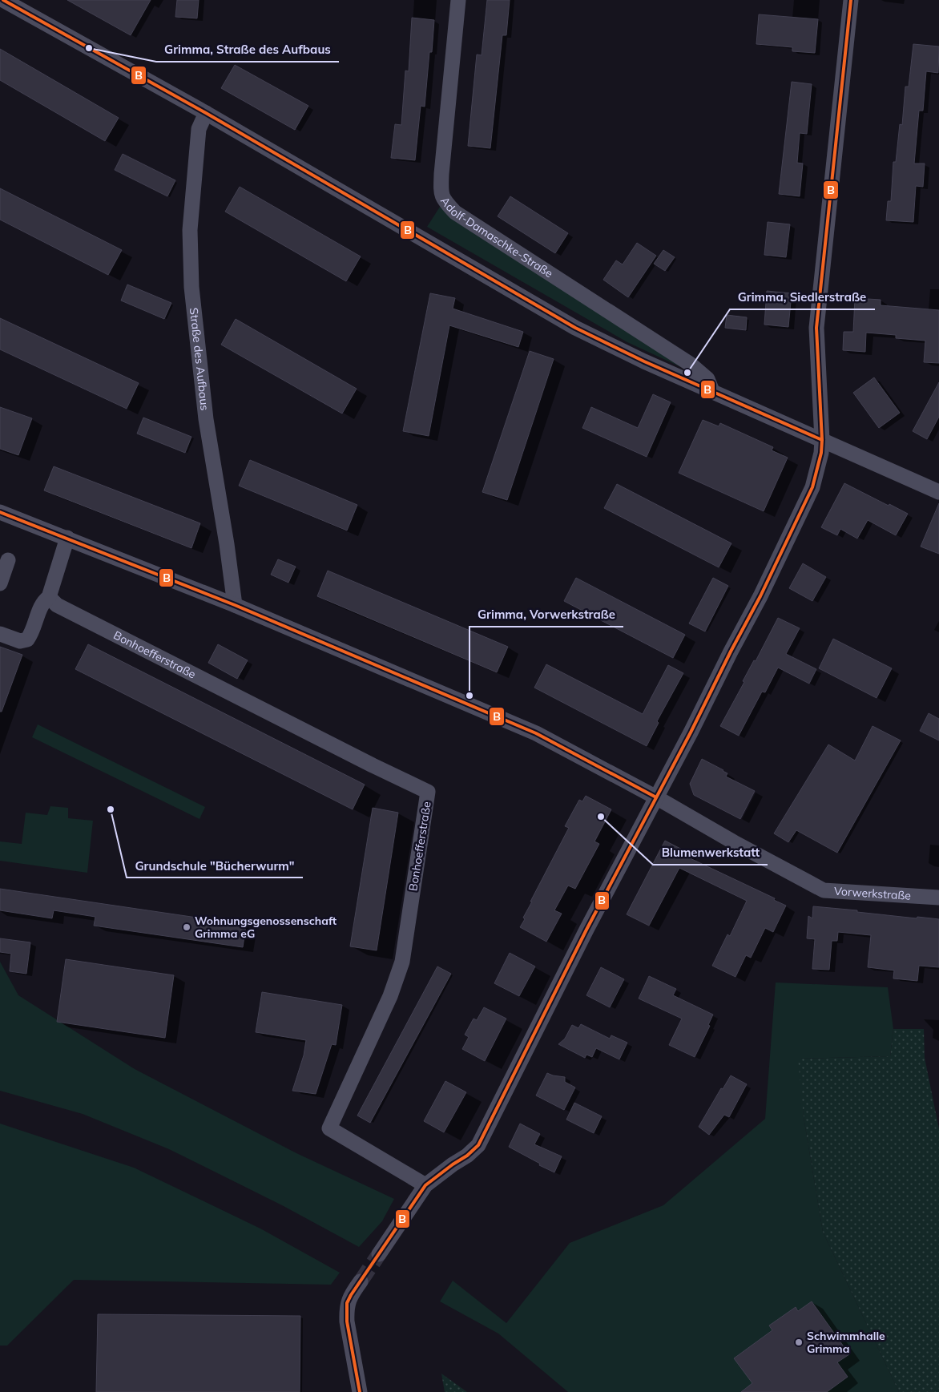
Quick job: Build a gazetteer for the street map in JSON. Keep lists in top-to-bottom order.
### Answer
{
  "streets": {
    "street": [
      "Adolf-Damaschke-Straße",
      "Straße des Aufbaus",
      "Bonhoefferstraße",
      "Vorwerkstraße"
    ]
  },
  "crossings": [
    ["Straße des Aufbaus", "Vorwerkstraße"]
  ],
  "places": [
    "Grimma, Straße des Aufbaus",
    "Grimma, Siedlerstraße",
    "Grimma, Vorwerkstraße",
    "Grundschule \"Bücherwurm\"",
    "Blumenwerkstatt",
    "Wohnungsgenossenschaft Grimma eG",
    "Schwimmhalle Grimma"
  ],
  "lines": ["transit line B"]
}
